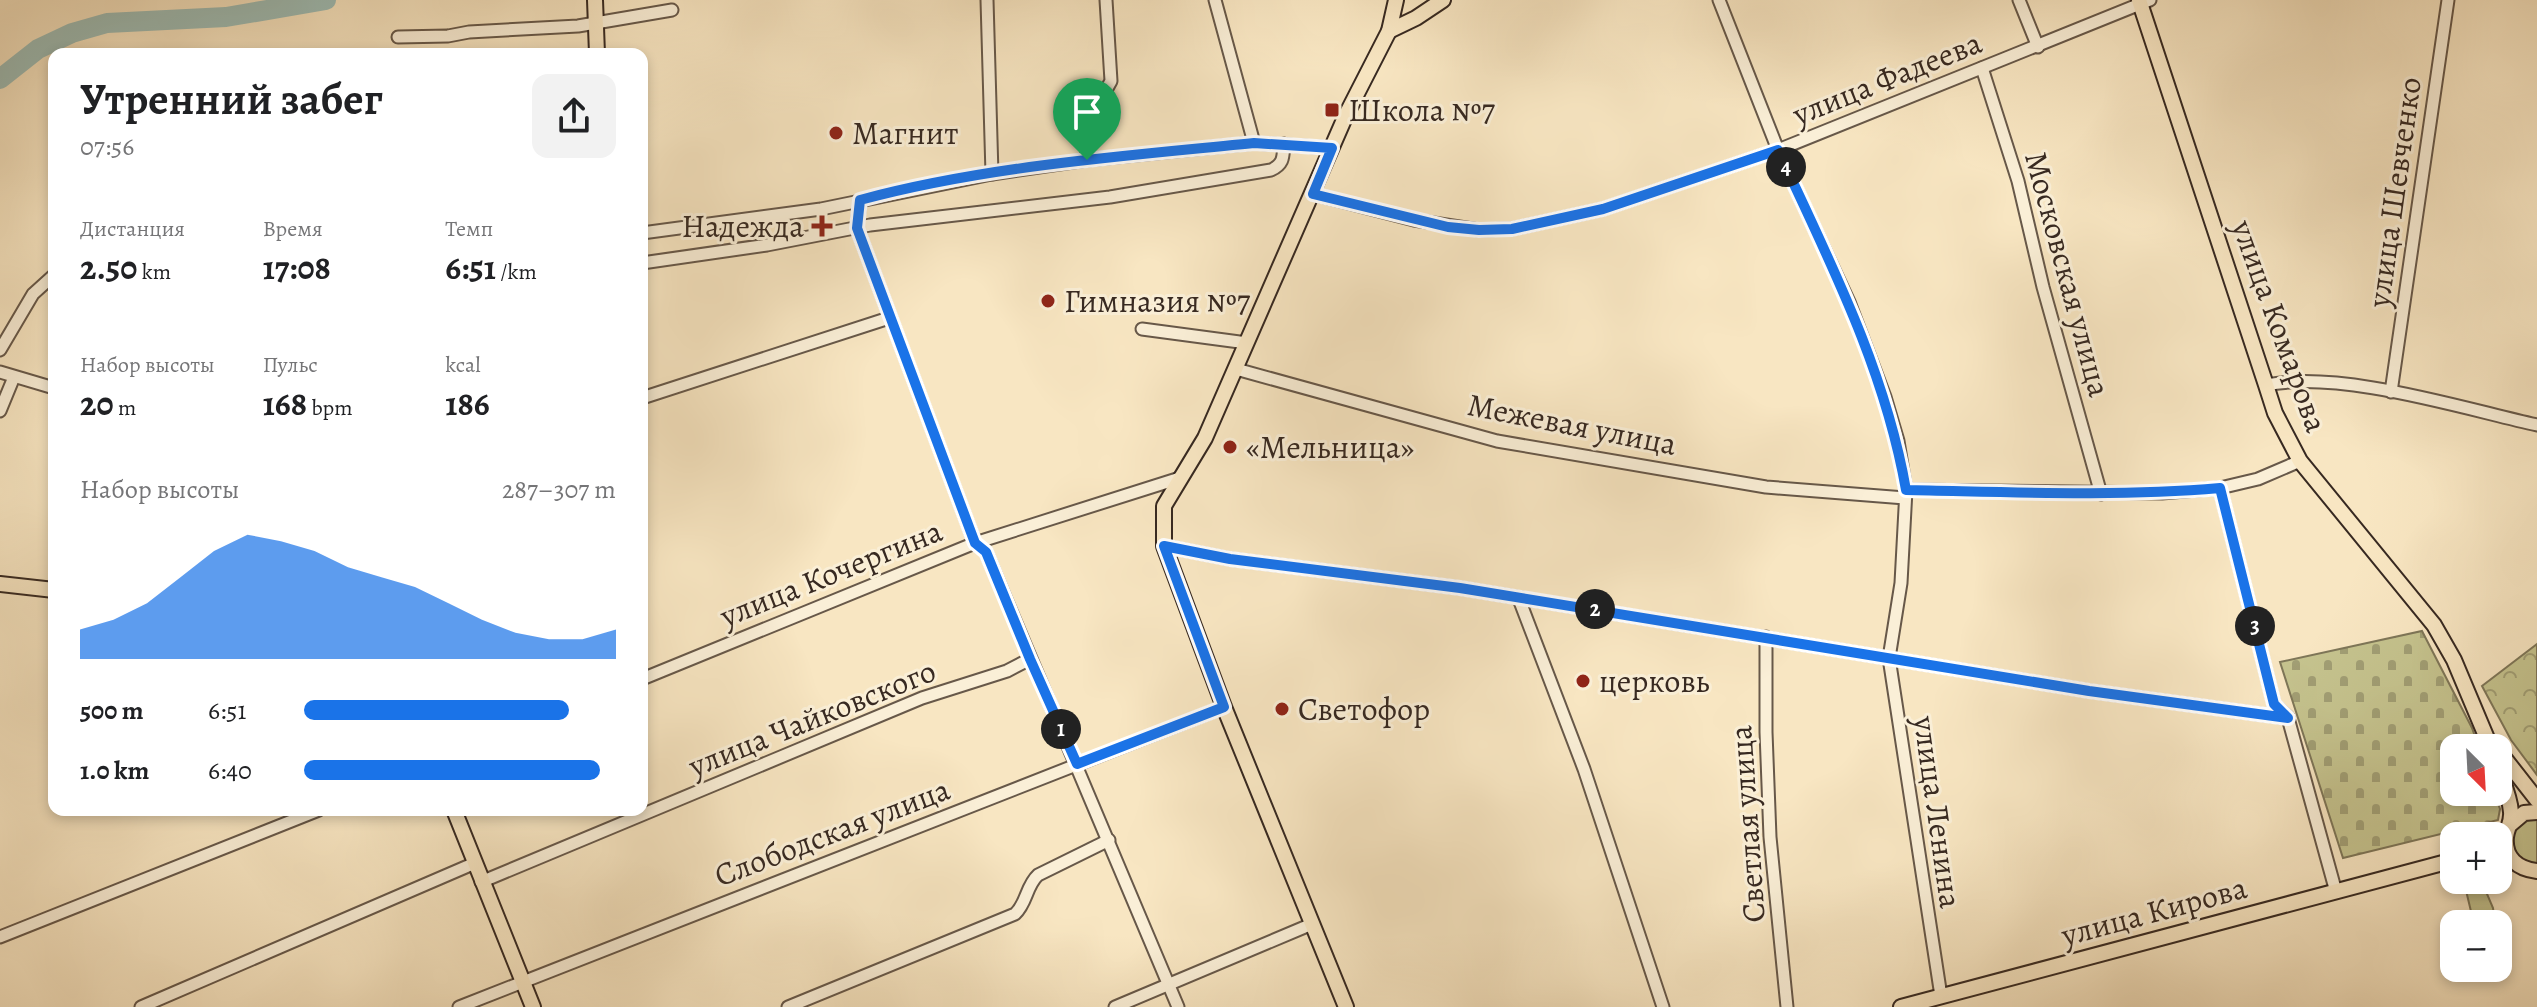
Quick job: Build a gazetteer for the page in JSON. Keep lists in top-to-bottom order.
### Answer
{
  "streets": {
    "main road": ["улица Комарова", "улица Кирова"],
    "street": [
      "улица Фадеева",
      "улица Шевченко",
      "Московская улица",
      "Межевая улица",
      "улица Кочергина",
      "улица Чайковского",
      "улица Ленина",
      "Светлая улица",
      "Слободская улица"
    ]
  },
  "crossings": [
    ["улица Фадеева", "Московская улица"],
    ["улица Фадеева", "улица Комарова"],
    ["улица Фадеева", "улица Ленина"],
    ["Московская улица", "Межевая улица"],
    ["улица Комарова", "Межевая улица"],
    ["Межевая улица", "улица Ленина"],
    ["улица Ленина", "улица Кирова"]
  ],
  "places": {
    "transit": ["Школа №7"],
    "other": [
      "Магнит",
      "Гимназия №7",
      "«Мельница»",
      "церковь",
      "Светофор"
    ],
    "health": ["Надежда"]
  },
  "north": "bottom right",
  "page": {
    "heading": ["Утренний забег", "07:56"],
    "pins": [
      "4",
      "2",
      "3",
      "1"
    ],
    "stats": [
      ["Дистанция", "2.50 km"],
      ["Время", "17:08"],
      ["Темп", "6:51 /km"],
      ["Набор высоты", "20 m"],
      ["Пульс", "168 bpm"],
      ["kcal", "186"]
    ],
    "chart": ["Набор высоты", "287–307 m"],
    "list": [
      {
        "name": "500 m",
        "note": "6:51"
      },
      {
        "name": "1.0 km",
        "note": "6:40"
      }
    ],
    "map_buttons": ["+", "−"]
  }
}
